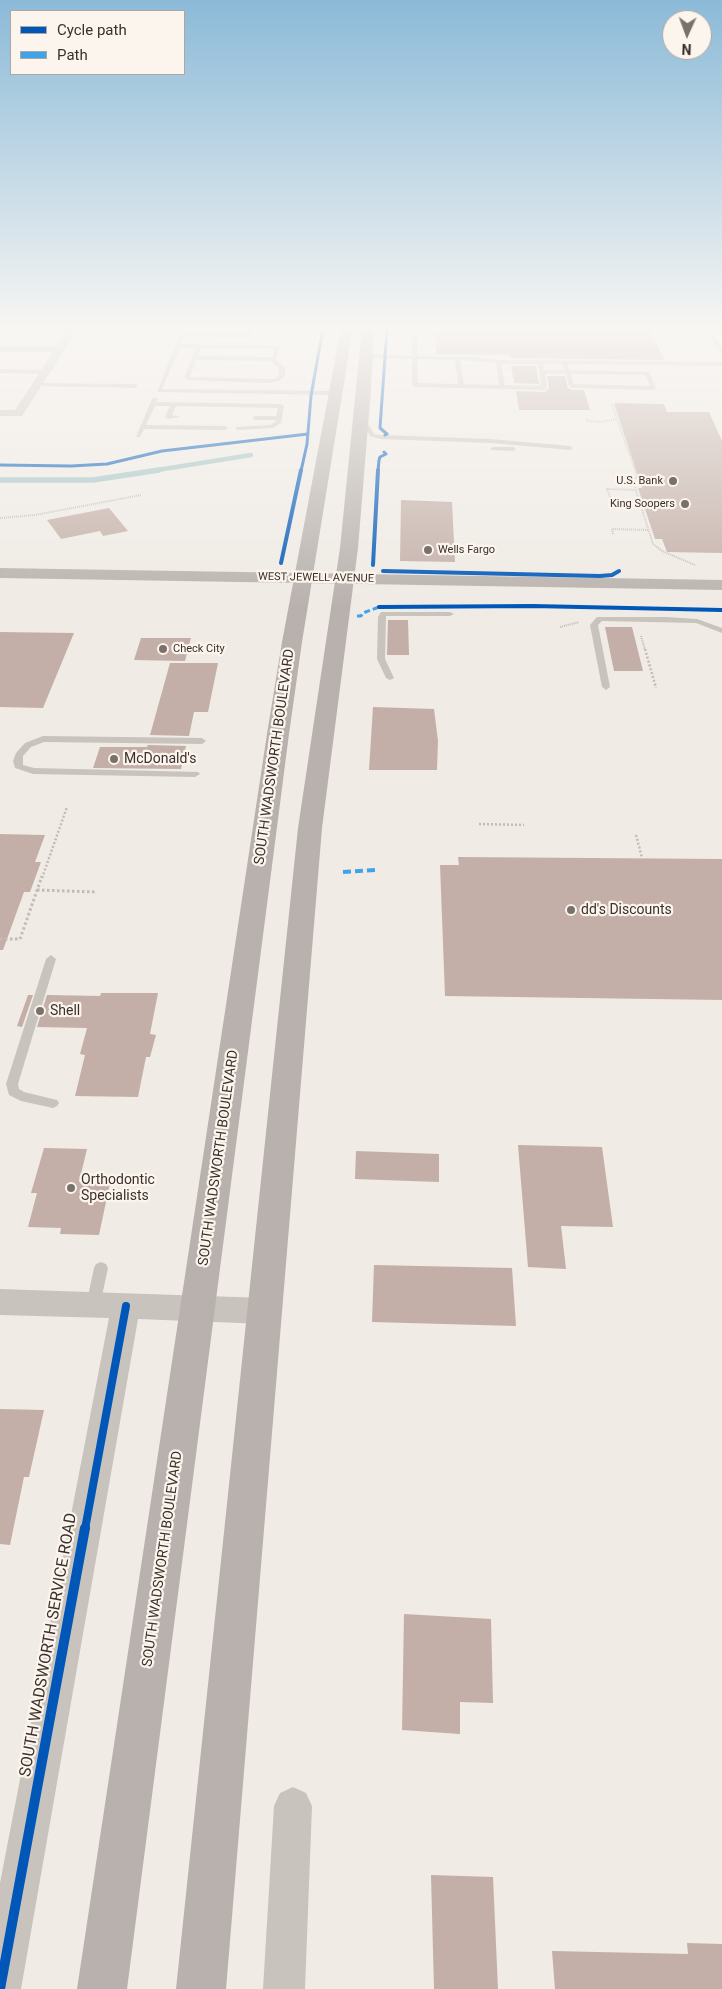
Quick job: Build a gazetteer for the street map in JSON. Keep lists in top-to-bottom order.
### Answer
{
  "streets": {
    "main road": ["WEST JEWELL AVENUE", "SOUTH WADSWORTH BOULEVARD"],
    "street": ["SOUTH WADSWORTH SERVICE ROAD"]
  },
  "crossings": [
    ["WEST JEWELL AVENUE", "SOUTH WADSWORTH BOULEVARD"]
  ],
  "places": [
    "U.S. Bank",
    "King Soopers",
    "Wells Fargo",
    "Check City",
    "McDonald's",
    "dd's Discounts",
    "Shell",
    "Orthodontic Specialists"
  ],
  "legend": ["Cycle path", "Path"],
  "north": "bottom"
}
